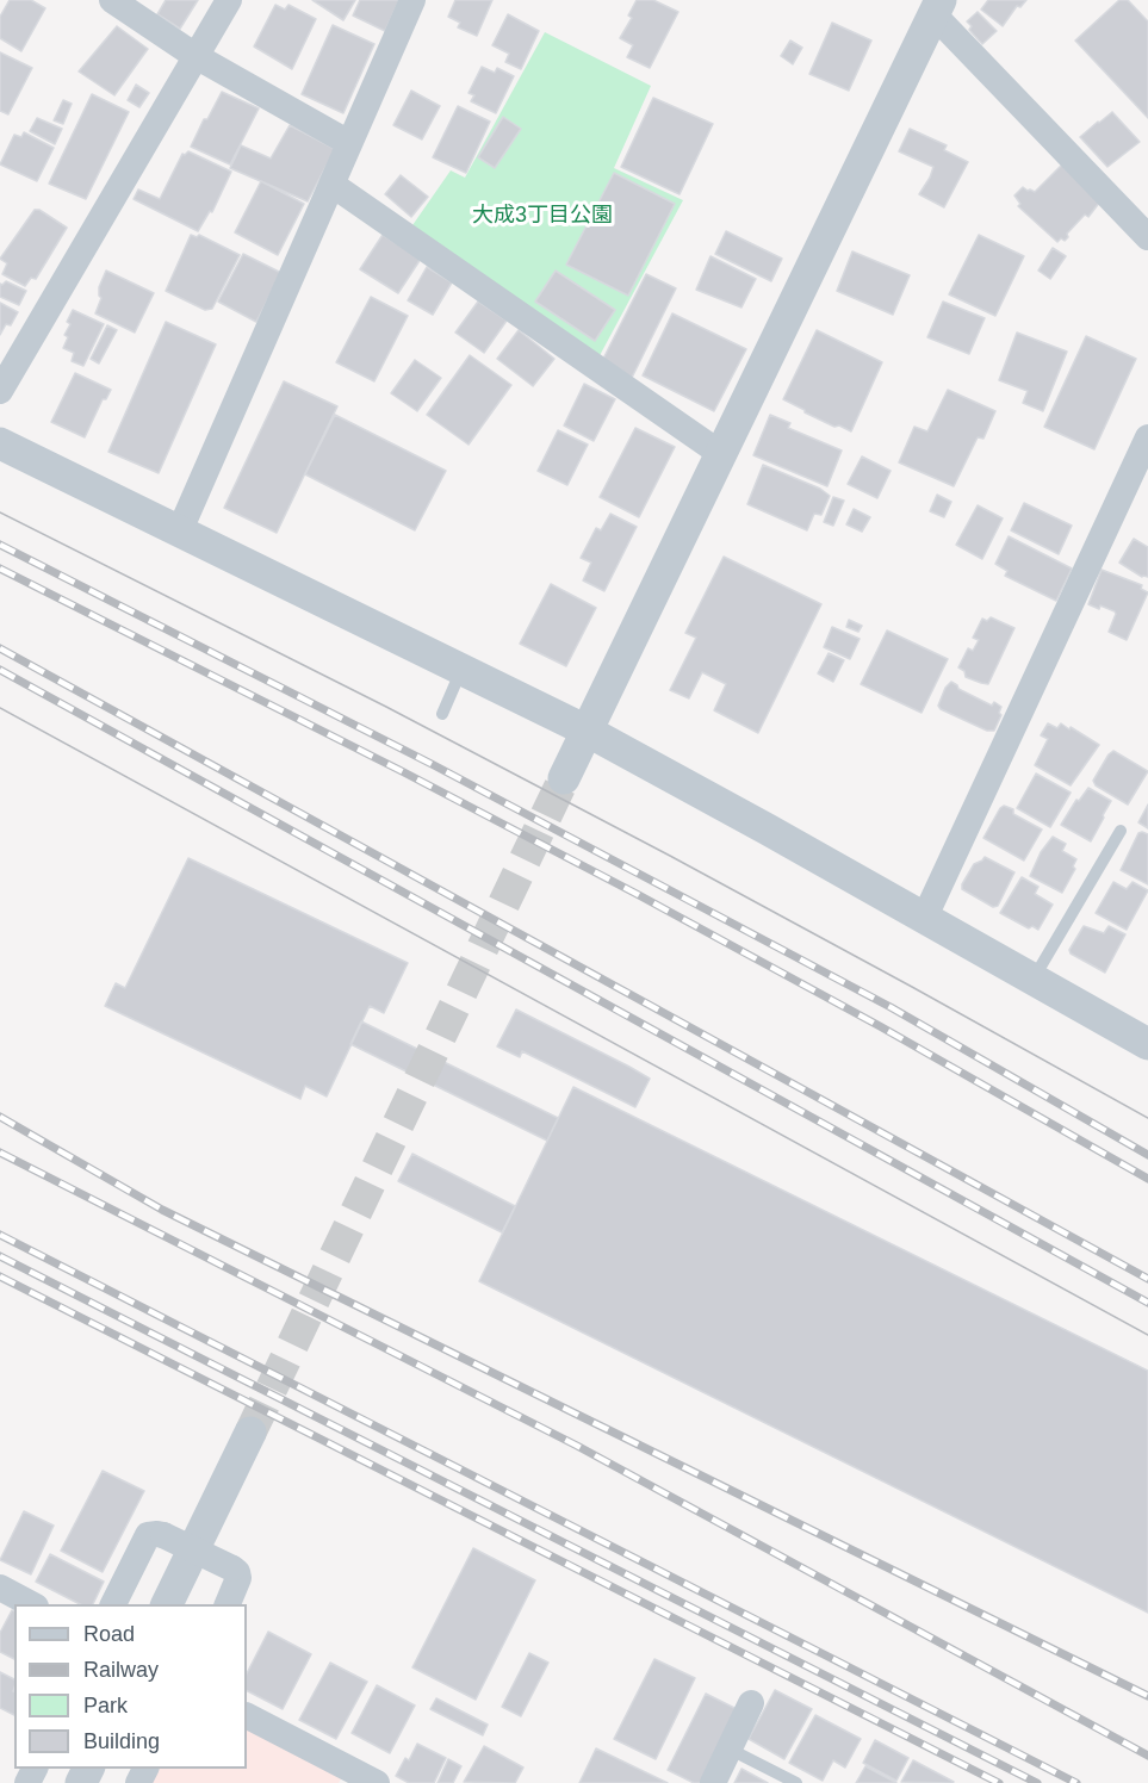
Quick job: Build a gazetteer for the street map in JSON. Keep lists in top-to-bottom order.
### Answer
{
  "parks": ["大成3丁目公園"],
  "legend": [
    "Road",
    "Railway",
    "Park",
    "Building"
  ]
}
